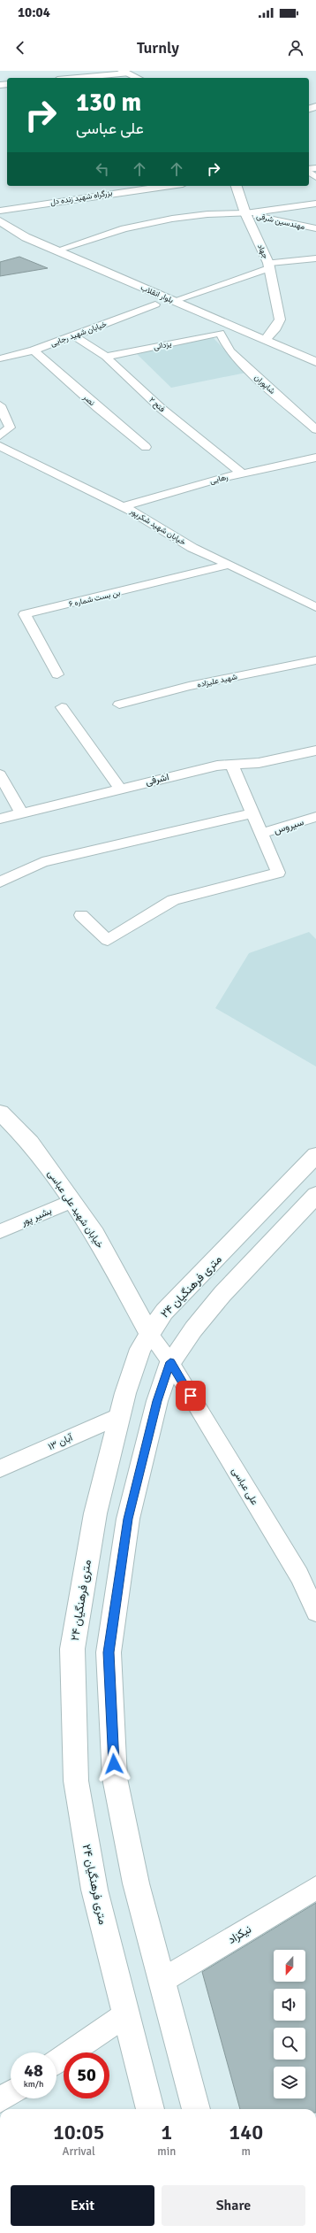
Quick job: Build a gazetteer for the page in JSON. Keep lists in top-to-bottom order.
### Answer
{
  "streets": {
    "main road": [
      "بزرگراه شهید زنده دل",
      "جهاد",
      "بلوار انقلاب",
      "خیابان شهید علی عباسی",
      "۲۴ متری فرهنگیان"
    ],
    "street": [
      "مهندسین شرقی",
      "خیابان شهید رجایی",
      "یزدانی",
      "شاپوران",
      "نصر",
      "فتح ۲",
      "رهایی",
      "خیابان شهید شکرپور",
      "بن بست شماره ۶",
      "شهید علیزاده",
      "اشرفی",
      "سیروس",
      "بشیر پور",
      "۱۳ آبان",
      "علی عباسی",
      "نیکزاد"
    ]
  },
  "crossings": [
    ["مهندسین شرقی", "جهاد"],
    ["جهاد", "بلوار انقلاب"],
    ["بلوار انقلاب", "خیابان شهید رجایی"],
    ["بلوار انقلاب", "یزدانی"],
    ["بلوار انقلاب", "شاپوران"],
    ["خیابان شهید رجایی", "نصر"],
    ["خیابان شهید رجایی", "فتح ۲"],
    ["یزدانی", "شاپوران"],
    ["یزدانی", "فتح ۲"],
    ["فتح ۲", "رهایی"],
    ["رهایی", "خیابان شهید شکرپور"],
    ["خیابان شهید شکرپور", "بن بست شماره ۶"],
    ["خیابان شهید علی عباسی", "بشیر پور"],
    ["خیابان شهید علی عباسی", "۲۴ متری فرهنگیان"],
    ["خیابان شهید علی عباسی", "علی عباسی"],
    ["۲۴ متری فرهنگیان", "۱۳ آبان"],
    ["۲۴ متری فرهنگیان", "علی عباسی"]
  ],
  "north": "bottom",
  "page": {
    "status": "10:04",
    "header": "Turnly",
    "turn": ["130 m", "علی عباسی"],
    "speed": "48 km/h",
    "limit": "50",
    "eta": [
      "10:05",
      "Arrival",
      "1",
      "min",
      "140",
      "m"
    ],
    "buttons": ["Exit", "Share"]
  }
}
